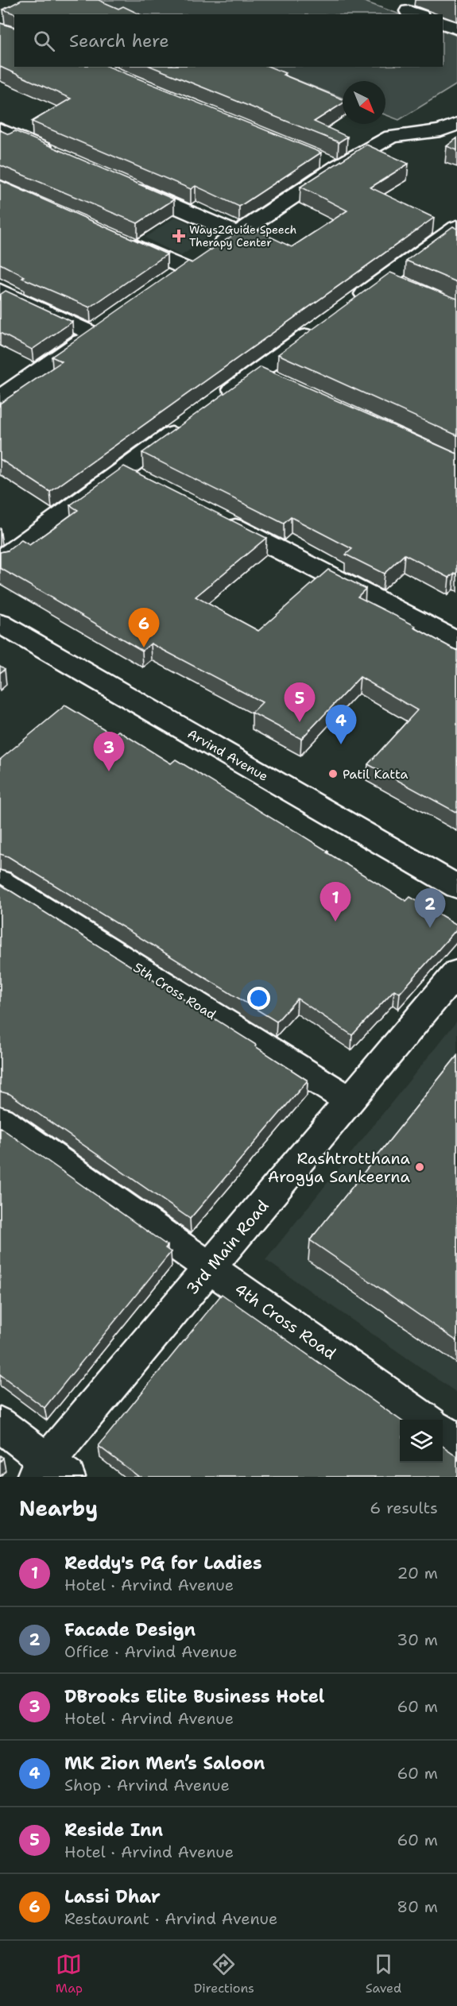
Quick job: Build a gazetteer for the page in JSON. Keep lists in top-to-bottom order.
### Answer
{
  "streets": {
    "street": [
      "Arvind Avenue",
      "5th Cross Road",
      "3rd Main Road",
      "4th Cross Road"
    ]
  },
  "crossings": [
    ["5th Cross Road", "3rd Main Road"],
    ["3rd Main Road", "4th Cross Road"]
  ],
  "places": {
    "health": ["Ways2Guide Speech Therapy Center"],
    "other": ["Patil Katta", "Rashtrotthana Arogya Sankeerna"]
  },
  "north": "bottom right",
  "page": {
    "search": "Search here",
    "pins": [
      "6",
      "5",
      "4",
      "3",
      "1",
      "2"
    ],
    "heading": ["Nearby", "6 results"],
    "list": [
      {
        "mark": "1",
        "name": "Reddy's PG for Ladies",
        "note": "Hotel · Arvind Avenue",
        "value": "20 m"
      },
      {
        "mark": "2",
        "name": "Facade Design",
        "note": "Office · Arvind Avenue",
        "value": "30 m"
      },
      {
        "mark": "3",
        "name": "DBrooks Elite Business Hotel",
        "note": "Hotel · Arvind Avenue",
        "value": "60 m"
      },
      {
        "mark": "4",
        "name": "MK Zion Men’s Saloon",
        "note": "Shop · Arvind Avenue",
        "value": "60 m"
      },
      {
        "mark": "5",
        "name": "Reside Inn",
        "note": "Hotel · Arvind Avenue",
        "value": "60 m"
      },
      {
        "mark": "6",
        "name": "Lassi Dhar",
        "note": "Restaurant · Arvind Avenue",
        "value": "80 m"
      }
    ],
    "nav": ["Map", "Directions", "Saved"]
  }
}
